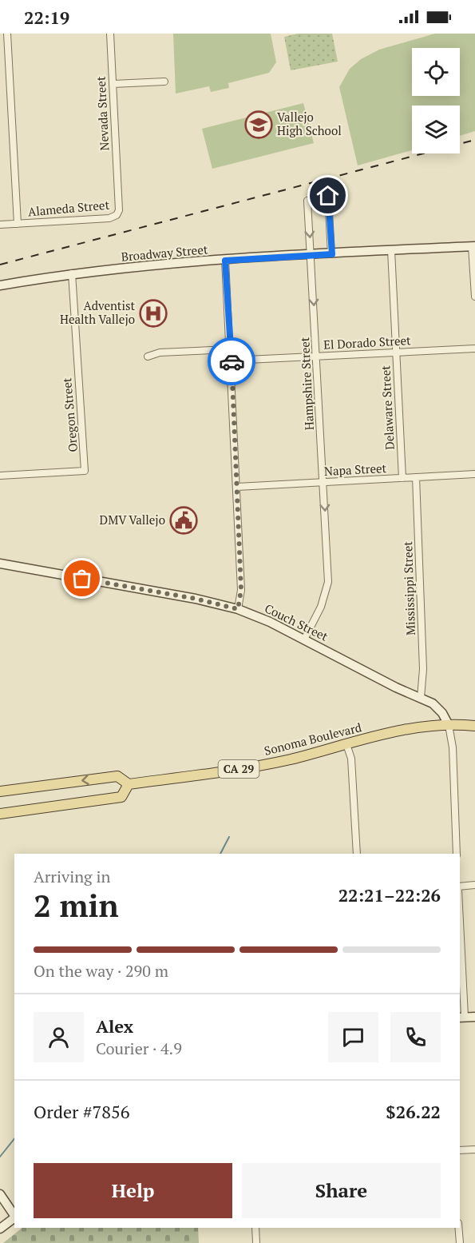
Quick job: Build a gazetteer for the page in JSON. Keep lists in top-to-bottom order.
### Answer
{
  "streets": {
    "main road": ["Sonoma Boulevard", "CA 29"],
    "street": [
      "Nevada Street",
      "Alameda Street",
      "Broadway Street",
      "El Dorado Street",
      "Hampshire Street",
      "Delaware Street",
      "Oregon Street",
      "Napa Street",
      "Mississippi Street",
      "Couch Street"
    ]
  },
  "crossings": [
    ["Nevada Street", "Alameda Street"],
    ["Broadway Street", "Hampshire Street"],
    ["Broadway Street", "Delaware Street"],
    ["Broadway Street", "Oregon Street"],
    ["El Dorado Street", "Hampshire Street"],
    ["El Dorado Street", "Delaware Street"],
    ["Hampshire Street", "Napa Street"],
    ["Hampshire Street", "Couch Street"],
    ["Delaware Street", "Napa Street"],
    ["Napa Street", "Mississippi Street"],
    ["Mississippi Street", "Couch Street"],
    ["Couch Street", "Sonoma Boulevard"]
  ],
  "places": {
    "school or university": ["Vallejo High School"],
    "hospital": ["Adventist Health Vallejo"],
    "public building": ["DMV Vallejo"]
  },
  "page": {
    "status": "22:19",
    "heading": ["2 min", "Arriving in", "22:21–22:26"],
    "panel": [
      "Alex",
      "Courier · 4.9",
      "Order #7856",
      "$26.22"
    ],
    "bar": "On the way · 290 m",
    "buttons": ["Help", "Share"]
  }
}
